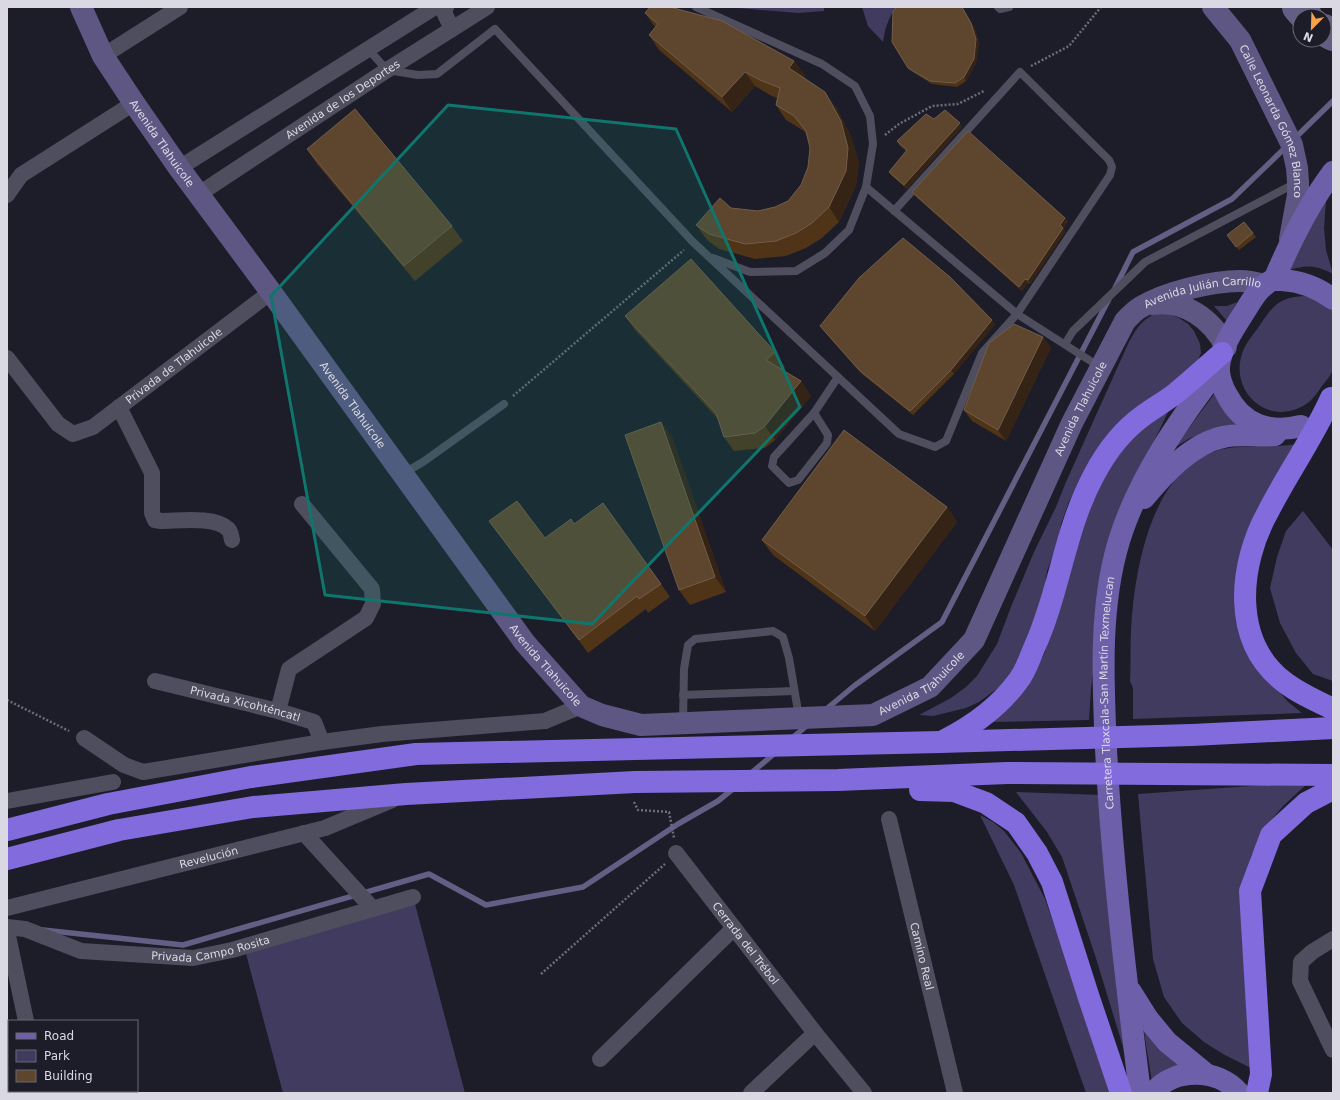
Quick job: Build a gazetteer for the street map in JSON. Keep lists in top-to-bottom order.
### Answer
{
  "streets": {
    "main road": [
      "Calle Leonarda Gómez Blanco",
      "Avenida Tlahuicole",
      "Avenida Julián Carrillo",
      "Carretera Tlaxcala-San Martín Texmelucan"
    ],
    "street": [
      "Avenida de los Deportes",
      "Privada de Tlahuicole",
      "Privada Xicohténcatl",
      "Revelución",
      "Cerrada del Trébol",
      "Privada Campo Rosita",
      "Camino Real"
    ]
  },
  "crossings": [
    ["Avenida de los Deportes", "Avenida Tlahuicole"],
    ["Calle Leonarda Gómez Blanco", "Carretera Tlaxcala-San Martín Texmelucan"],
    ["Avenida Tlahuicole", "Avenida Julián Carrillo"],
    ["Avenida Tlahuicole", "Privada de Tlahuicole"],
    ["Avenida Julián Carrillo", "Carretera Tlaxcala-San Martín Texmelucan"]
  ],
  "legend": ["Road", "Park", "Building"],
  "north": "bottom left"
}
